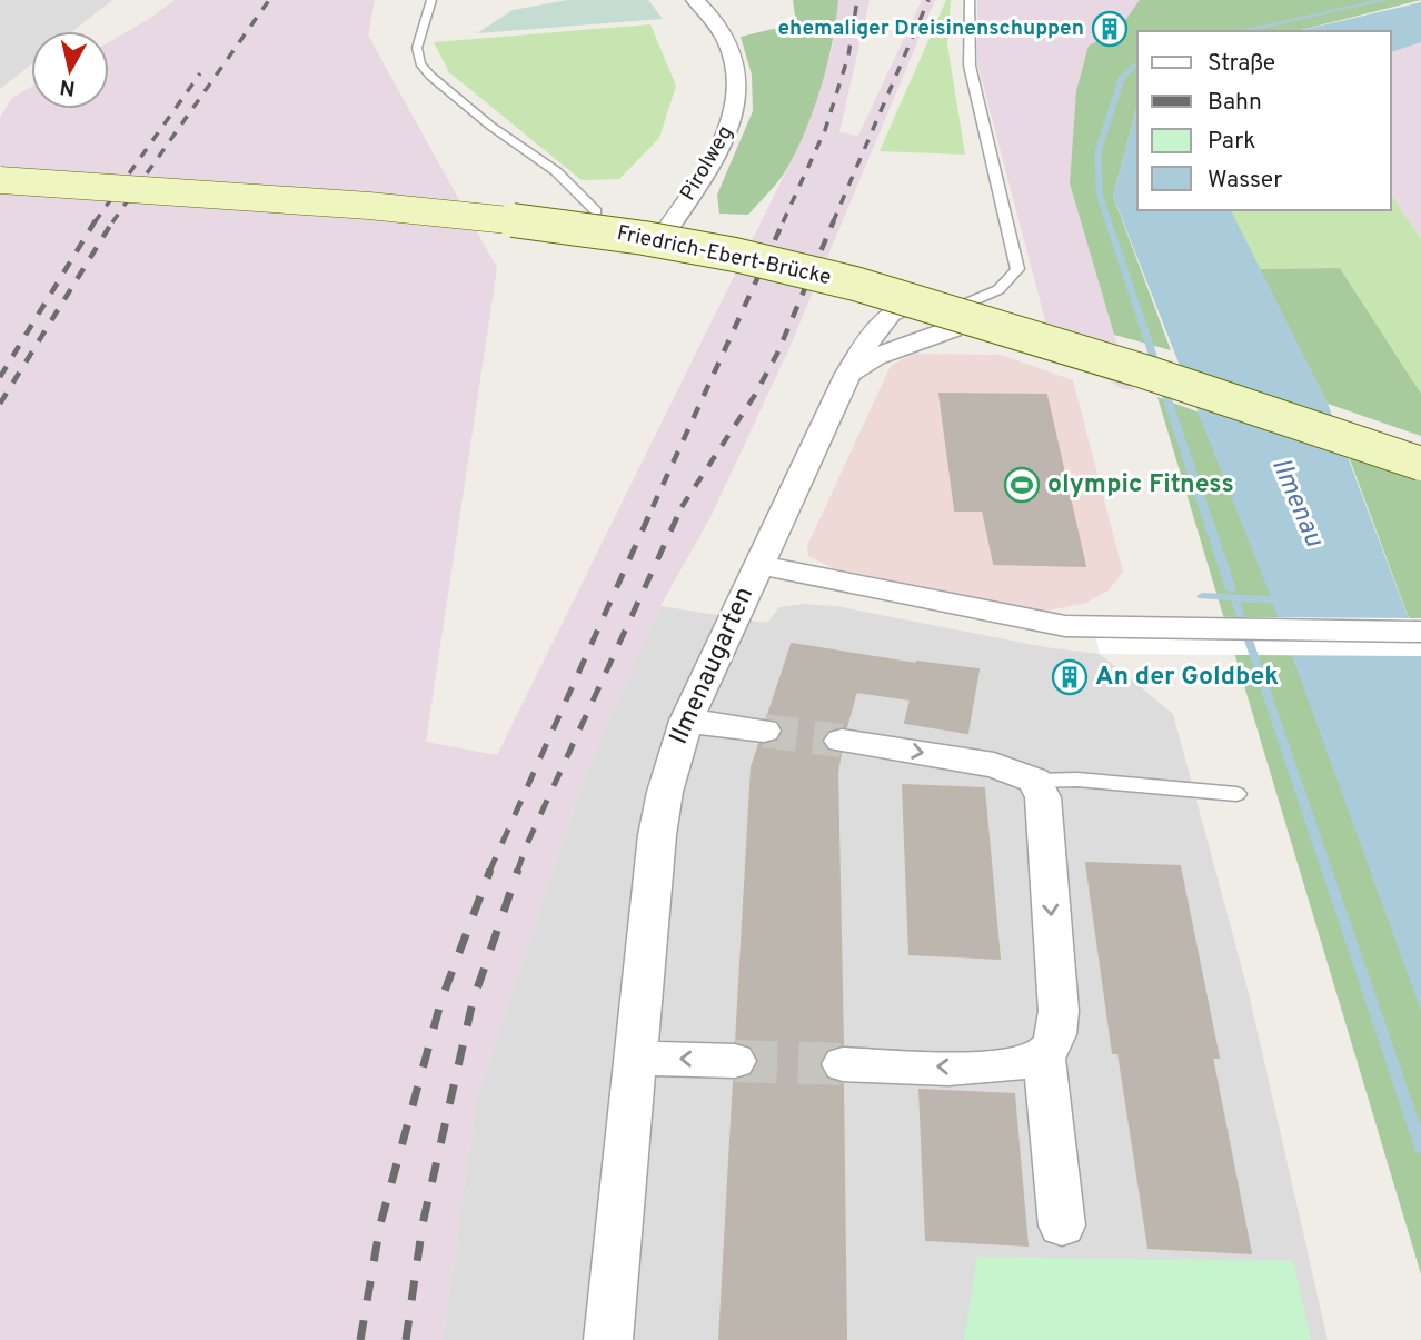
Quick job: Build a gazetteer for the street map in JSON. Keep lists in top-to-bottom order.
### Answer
{
  "streets": {
    "main road": ["Friedrich-Ebert-Brücke"],
    "street": ["Pirolweg", "Ilmenaugarten"]
  },
  "crossings": [
    ["Pirolweg", "Friedrich-Ebert-Brücke"]
  ],
  "water": ["Ilmenau"],
  "places": {
    "building": ["ehemaliger Dreisinenschuppen", "An der Goldbek"],
    "sports": ["olympic Fitness"]
  },
  "legend": [
    "Straße",
    "Bahn",
    "Park",
    "Wasser"
  ],
  "north": "bottom"
}
